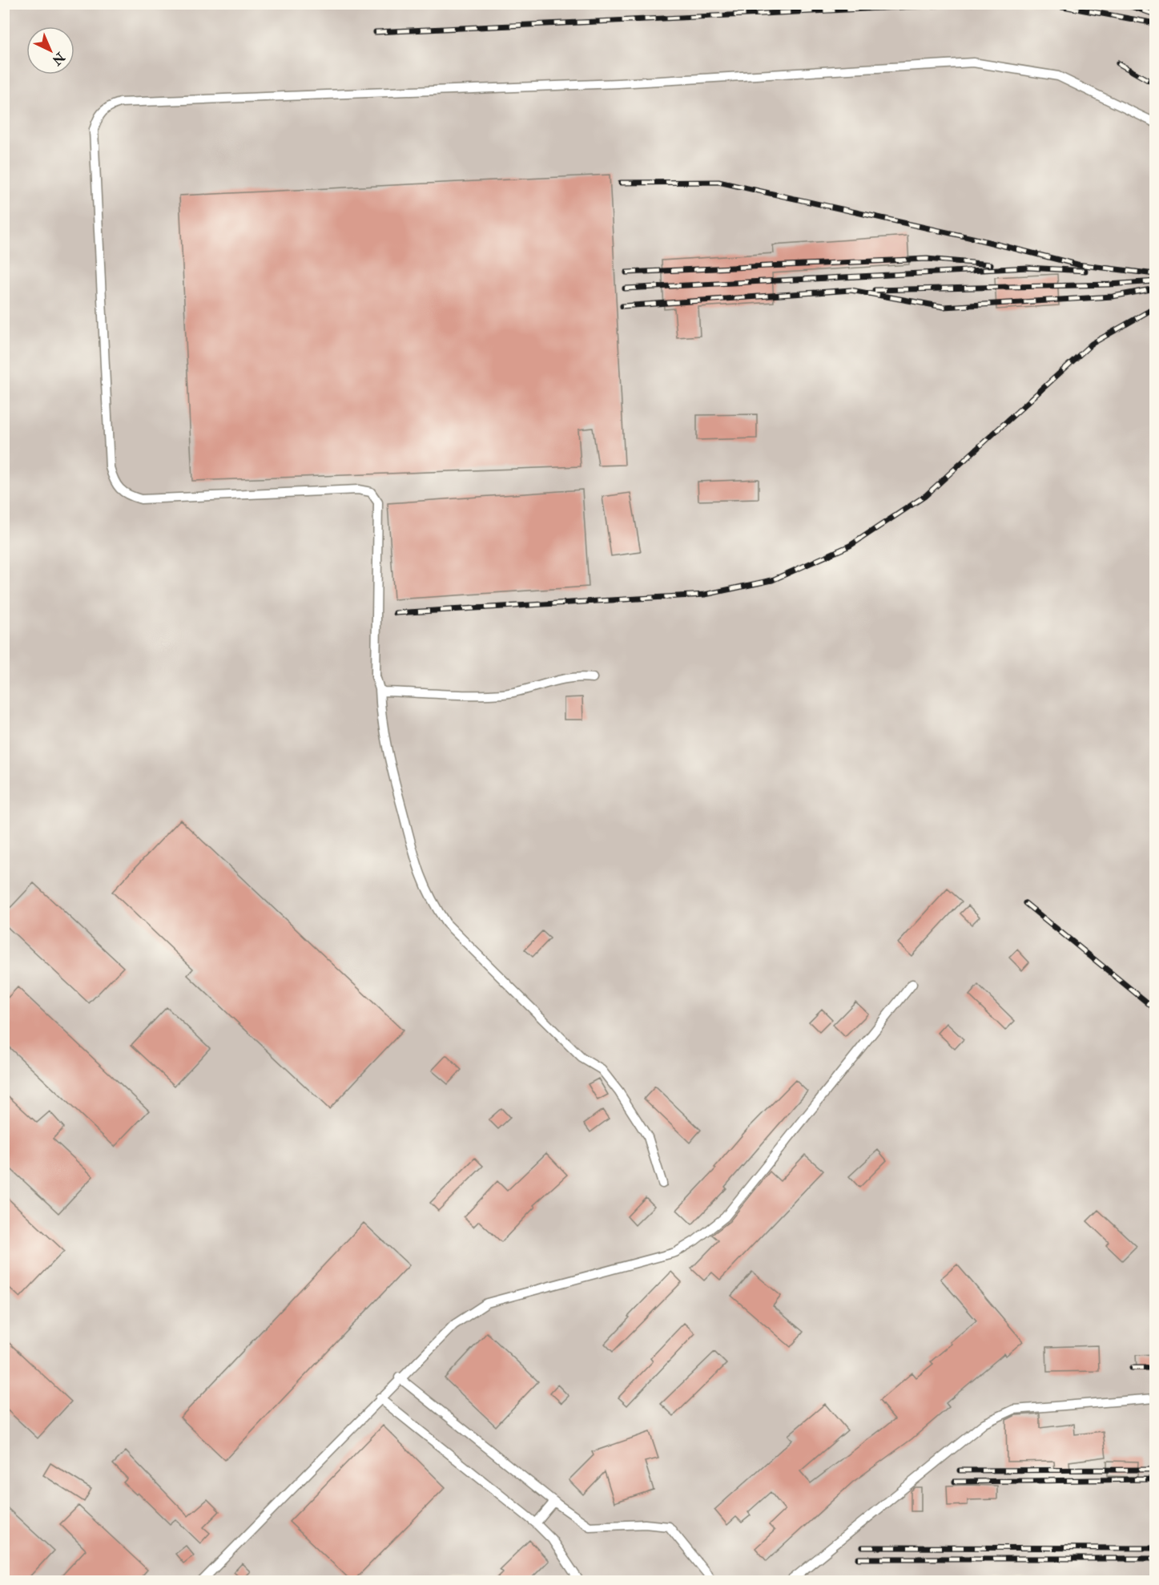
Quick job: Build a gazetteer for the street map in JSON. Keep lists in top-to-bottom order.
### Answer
{
  "north": "bottom right"
}
